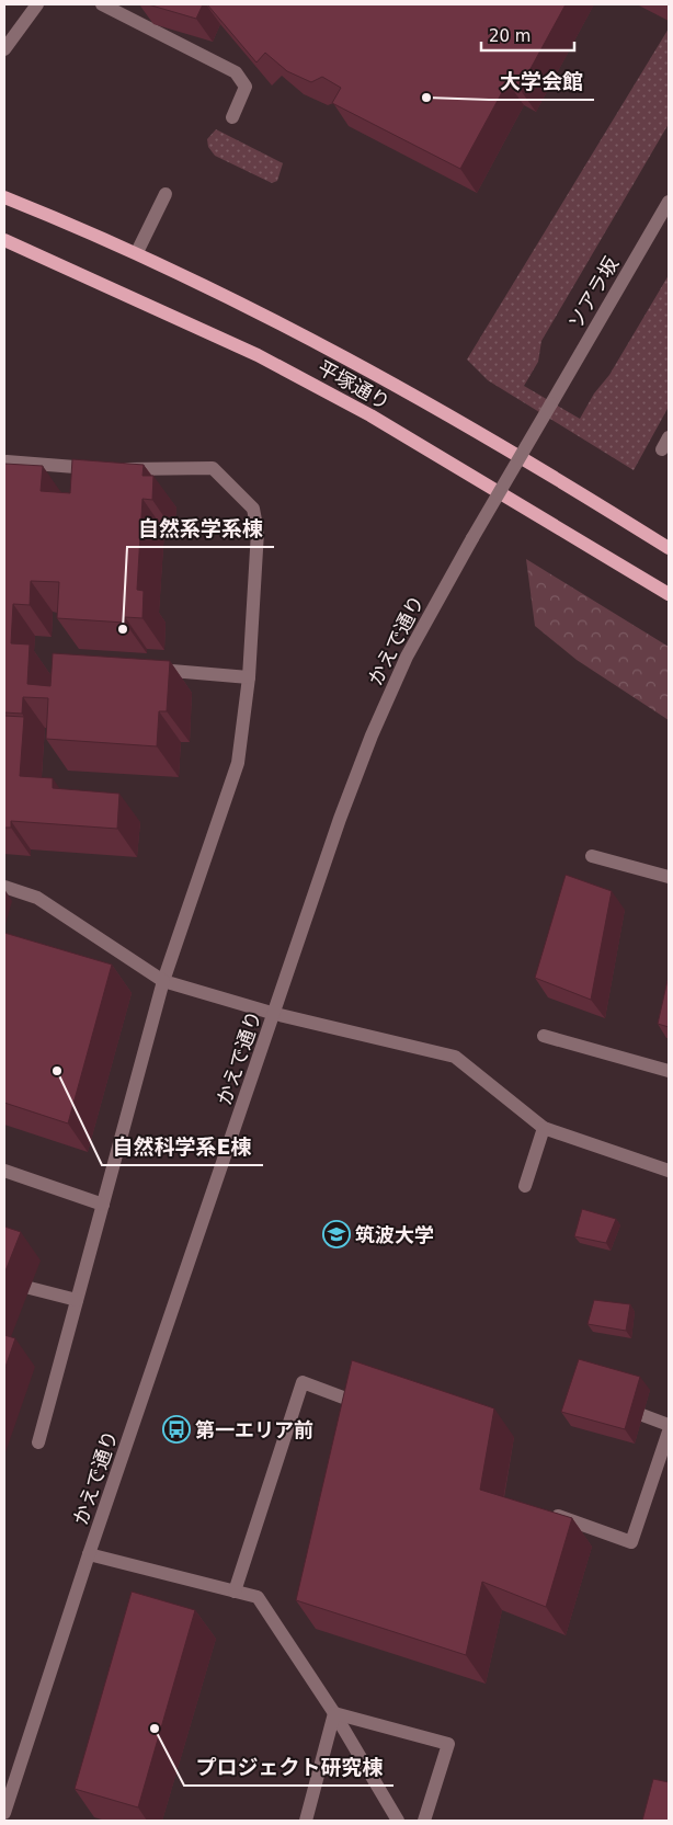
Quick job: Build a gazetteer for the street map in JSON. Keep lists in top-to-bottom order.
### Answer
{
  "streets": {
    "main road": ["平塚通り"],
    "street": ["ソアラ坂", "かえで通り"]
  },
  "crossings": [
    ["ソアラ坂", "かえで通り"]
  ],
  "places": {
    "other": [
      "大学会館",
      "自然系学系棟",
      "自然科学系E棟",
      "プロジェクト研究棟"
    ],
    "school or university": ["筑波大学"],
    "bus stop": ["第一エリア前"]
  },
  "scale_bar": "20 m"
}
